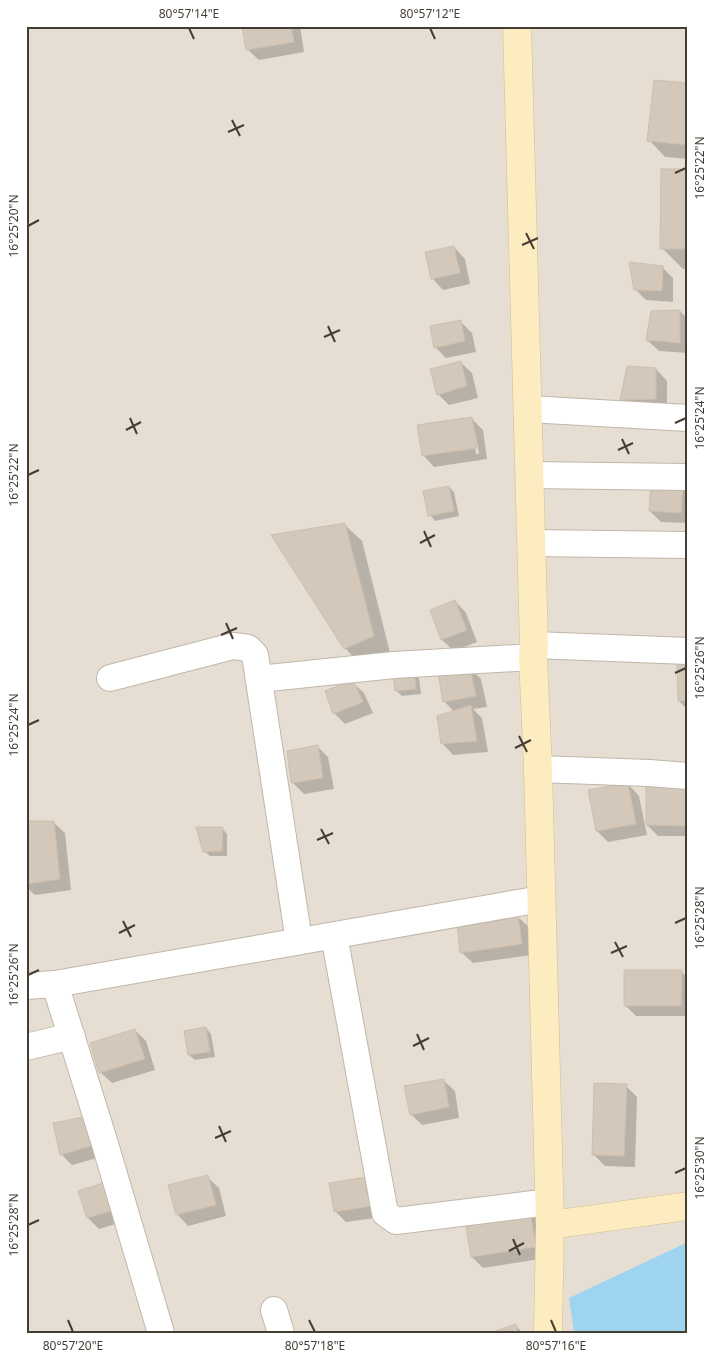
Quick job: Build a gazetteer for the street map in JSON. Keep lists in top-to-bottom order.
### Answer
{
  "coordinates": [
    "80°57'14\"E",
    "80°57'12\"E",
    "16°25'22\"N",
    "16°25'20\"N",
    "16°25'24\"N",
    "16°25'26\"N",
    "16°25'28\"N",
    "16°25'30\"N",
    "80°57'20\"E",
    "80°57'18\"E",
    "80°57'16\"E"
  ]
}
